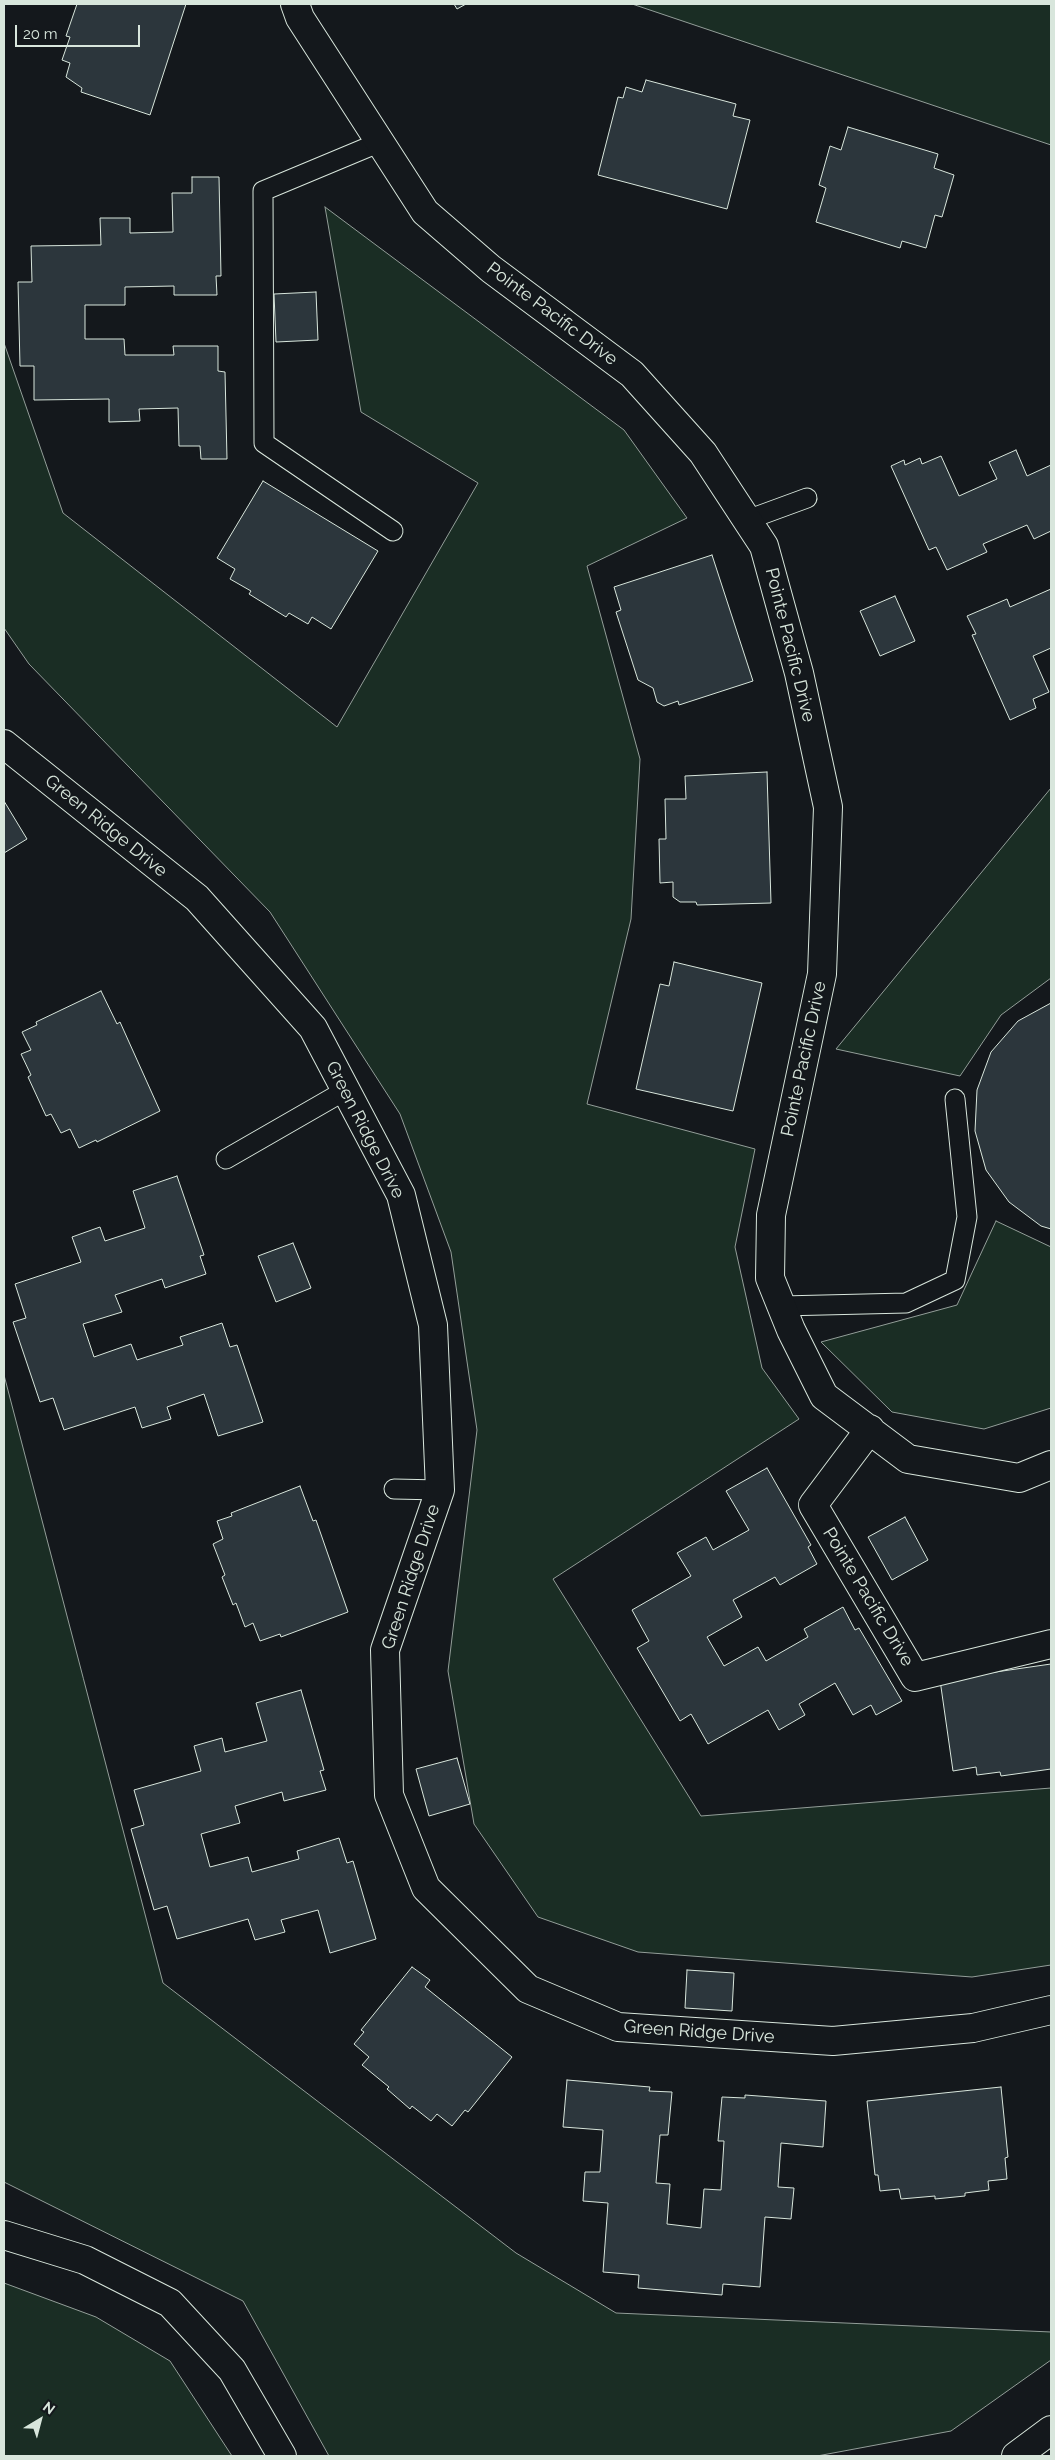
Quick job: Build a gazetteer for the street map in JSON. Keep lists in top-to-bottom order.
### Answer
{
  "streets": {
    "street": ["Pointe Pacific Drive", "Green Ridge Drive"]
  },
  "scale_bar": "20 m",
  "north": "top right"
}
